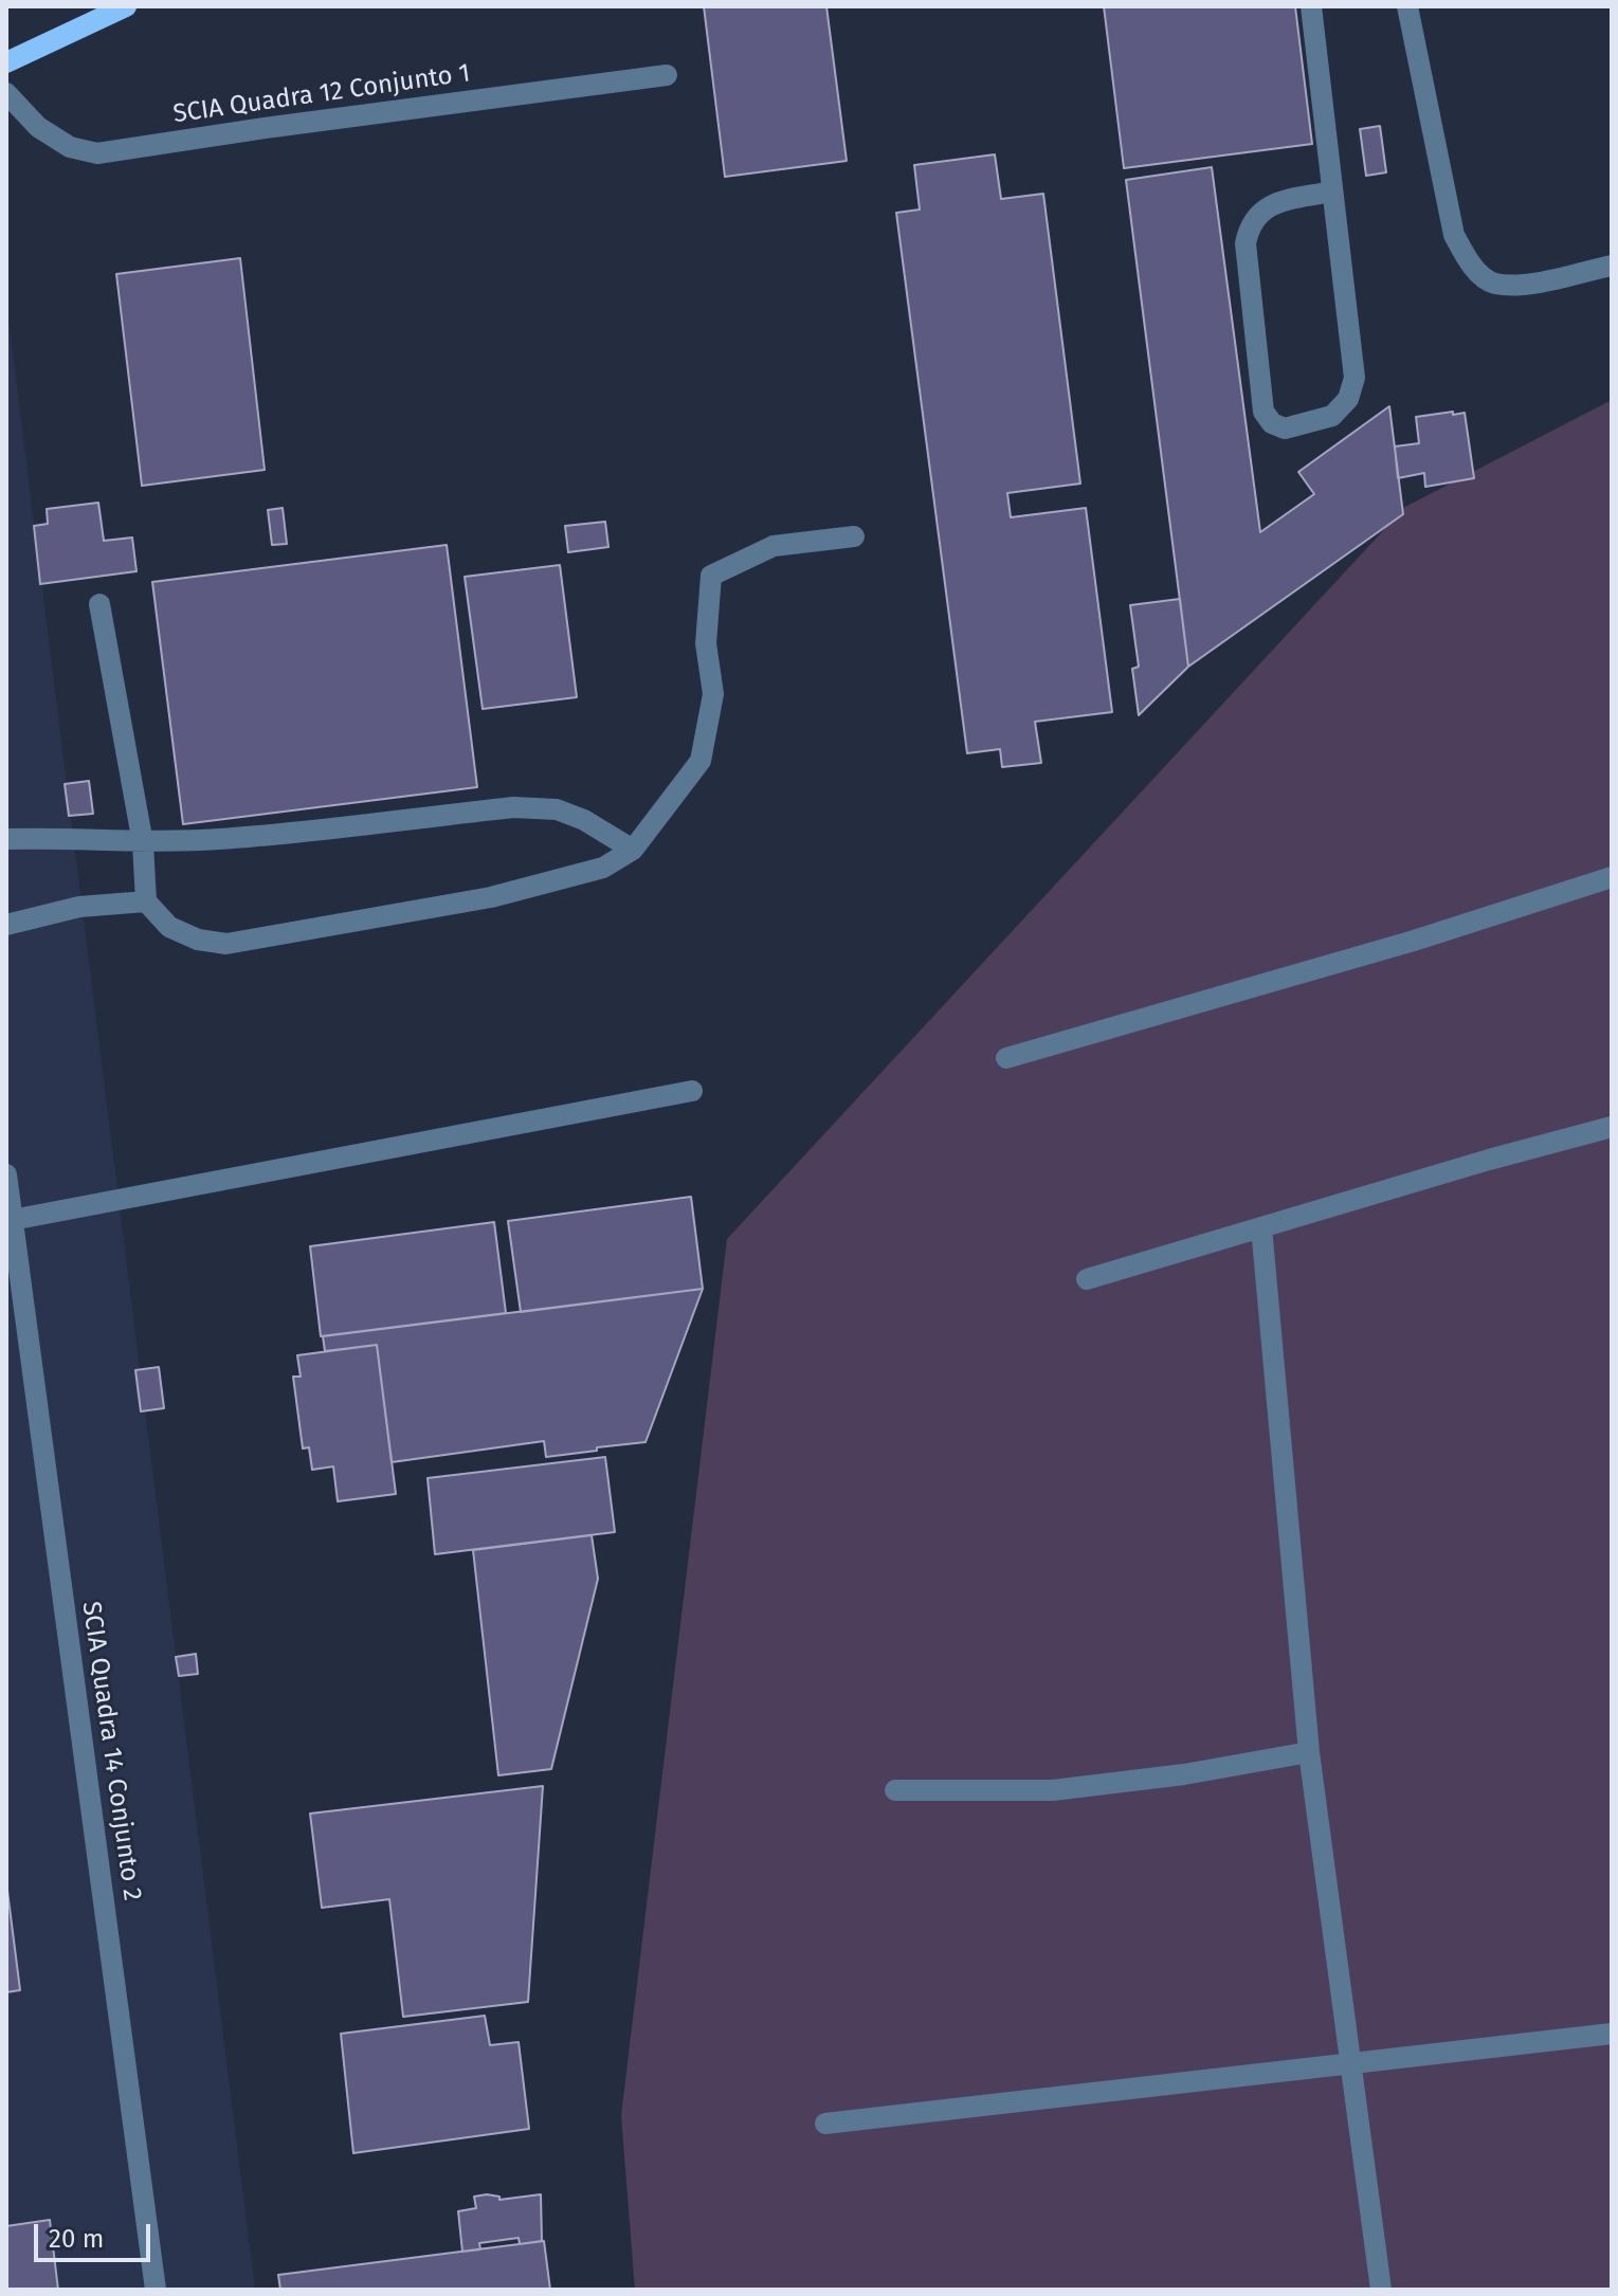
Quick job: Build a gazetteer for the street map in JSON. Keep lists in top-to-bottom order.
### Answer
{
  "streets": {
    "street": ["SCIA Quadra 12 Conjunto 1", "SCIA Quadra 14 Conjunto 2"]
  },
  "scale_bar": "20 m"
}
